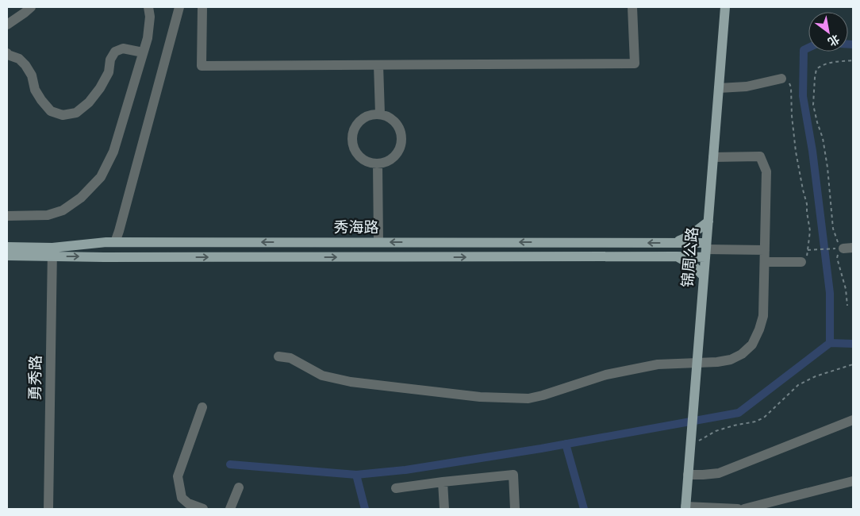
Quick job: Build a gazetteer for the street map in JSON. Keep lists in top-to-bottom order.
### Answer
{
  "streets": {
    "main road": ["秀海路", "锦周公路"],
    "street": ["勇秀路"]
  },
  "crossings": [
    ["秀海路", "锦周公路"],
    ["秀海路", "勇秀路"]
  ],
  "north": "bottom right"
}
